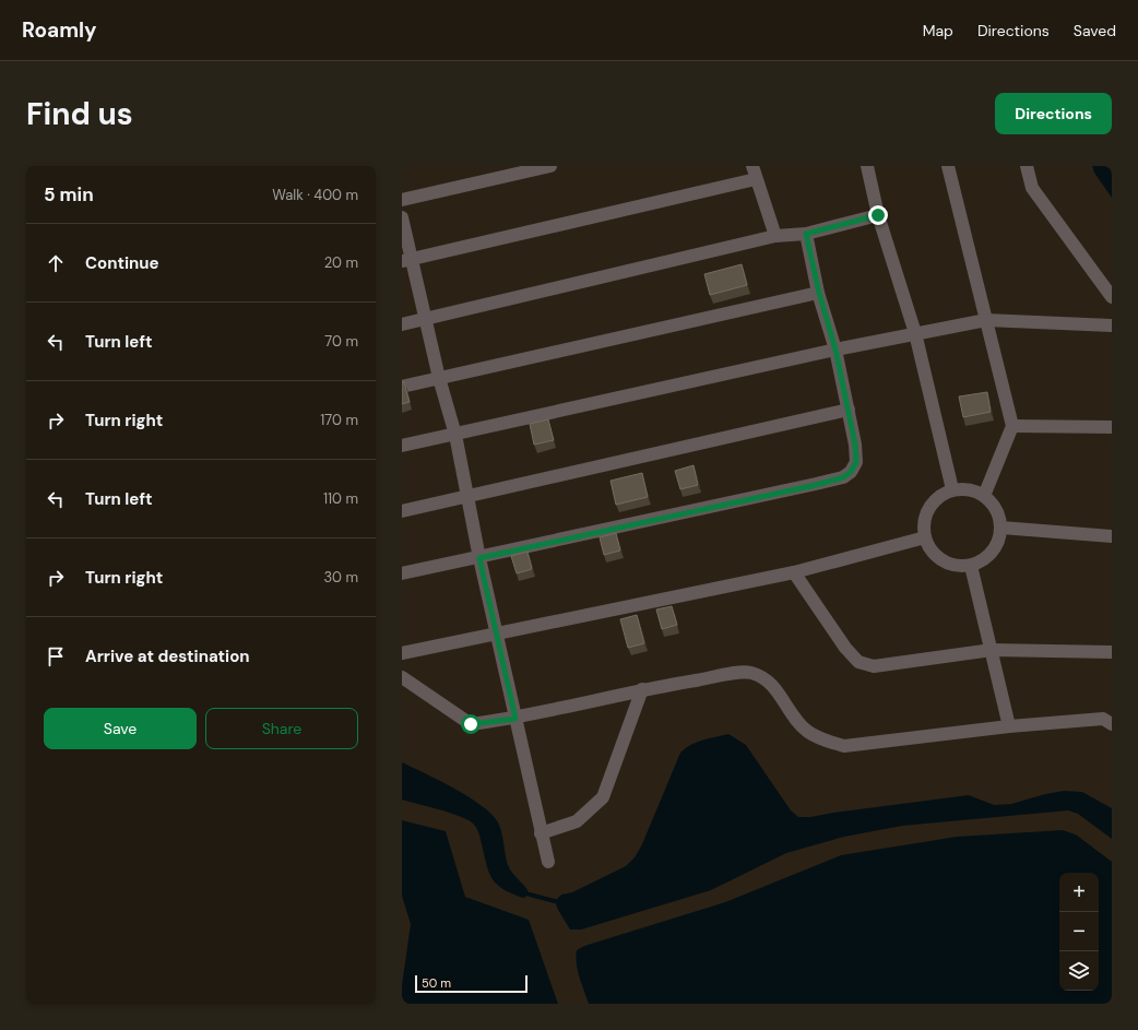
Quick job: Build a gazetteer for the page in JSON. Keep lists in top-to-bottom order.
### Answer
{
  "scale_bar": "50 m",
  "page": {
    "header": "Roamly",
    "nav": ["Map", "Directions", "Saved"],
    "buttons": [
      "Directions",
      ["Save", "Share"]
    ],
    "title": "Find us",
    "heading": ["5 min", "Walk · 400 m"],
    "list": [
      ["Continue", "20 m"],
      ["Turn left", "70 m"],
      ["Turn right", "170 m"],
      ["Turn left", "110 m"],
      ["Turn right", "30 m"],
      "Arrive at destination"
    ],
    "map_buttons": ["+", "−"],
    "scale": "50 m"
  }
}
